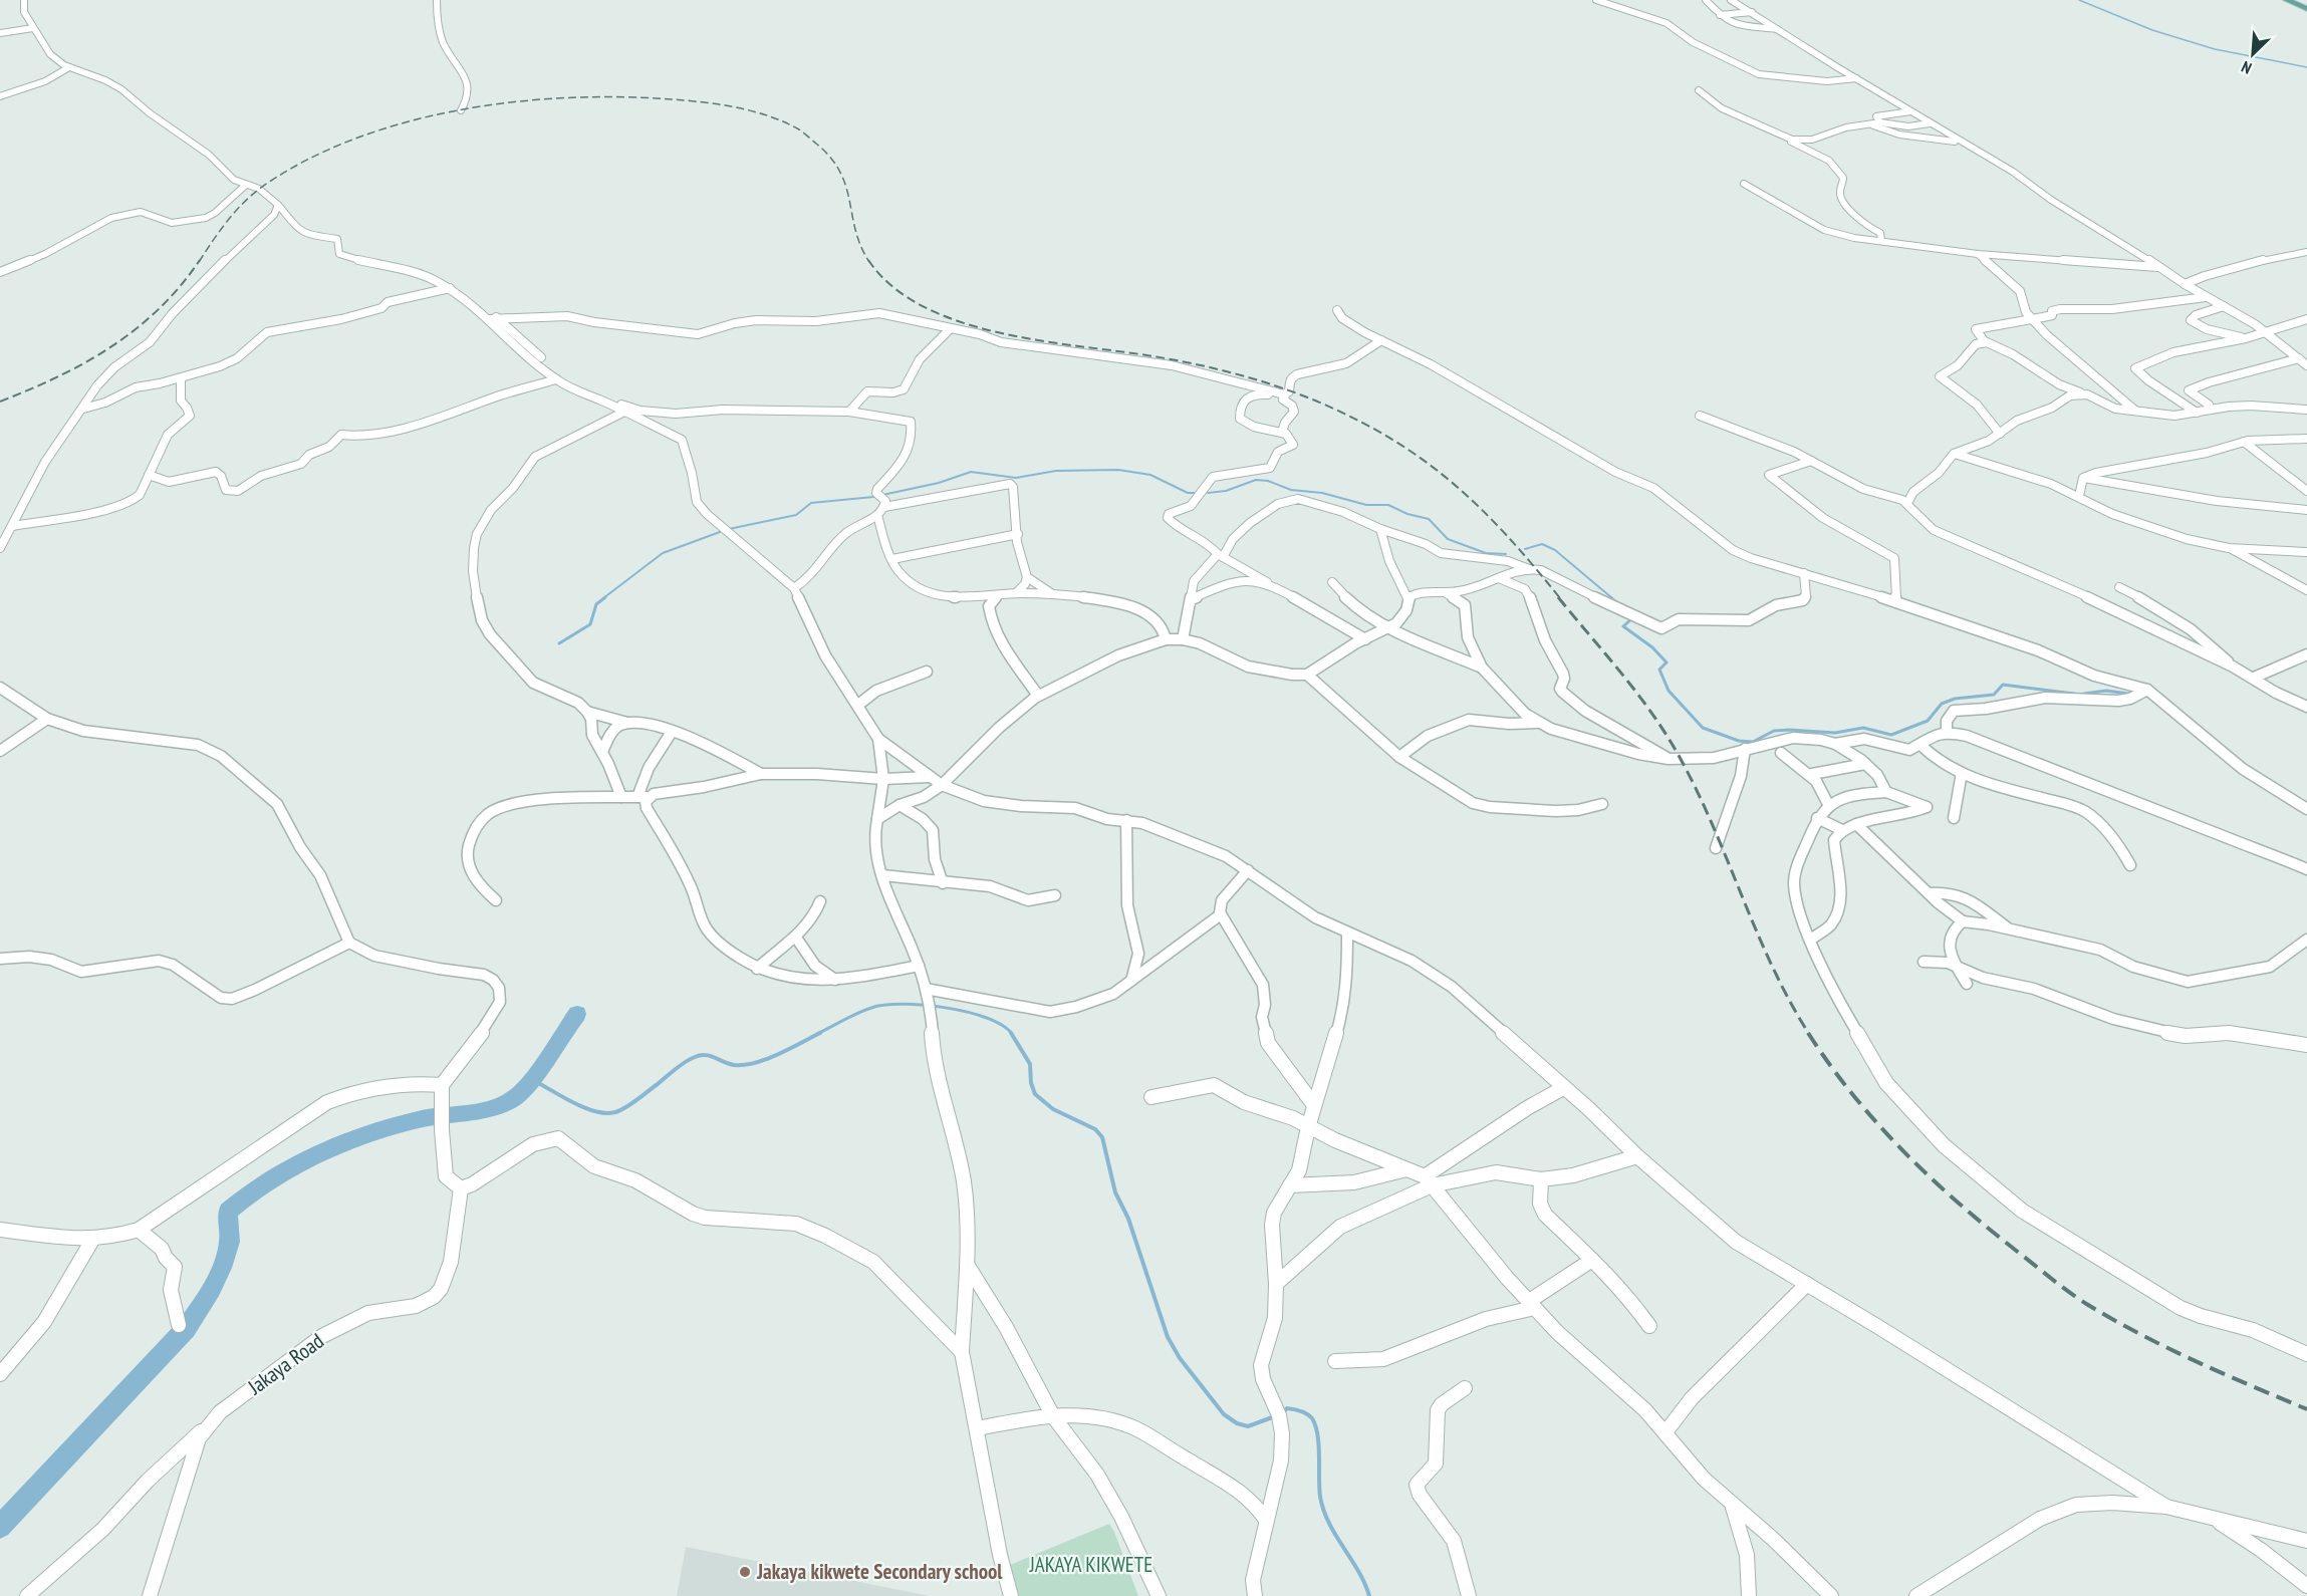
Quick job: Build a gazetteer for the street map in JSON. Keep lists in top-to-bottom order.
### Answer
{
  "streets": {
    "street": ["Jakaya Road"]
  },
  "parks": ["JAKAYA KIKWETE"],
  "places": ["Jakaya kikwete Secondary school"],
  "north": "bottom left"
}
